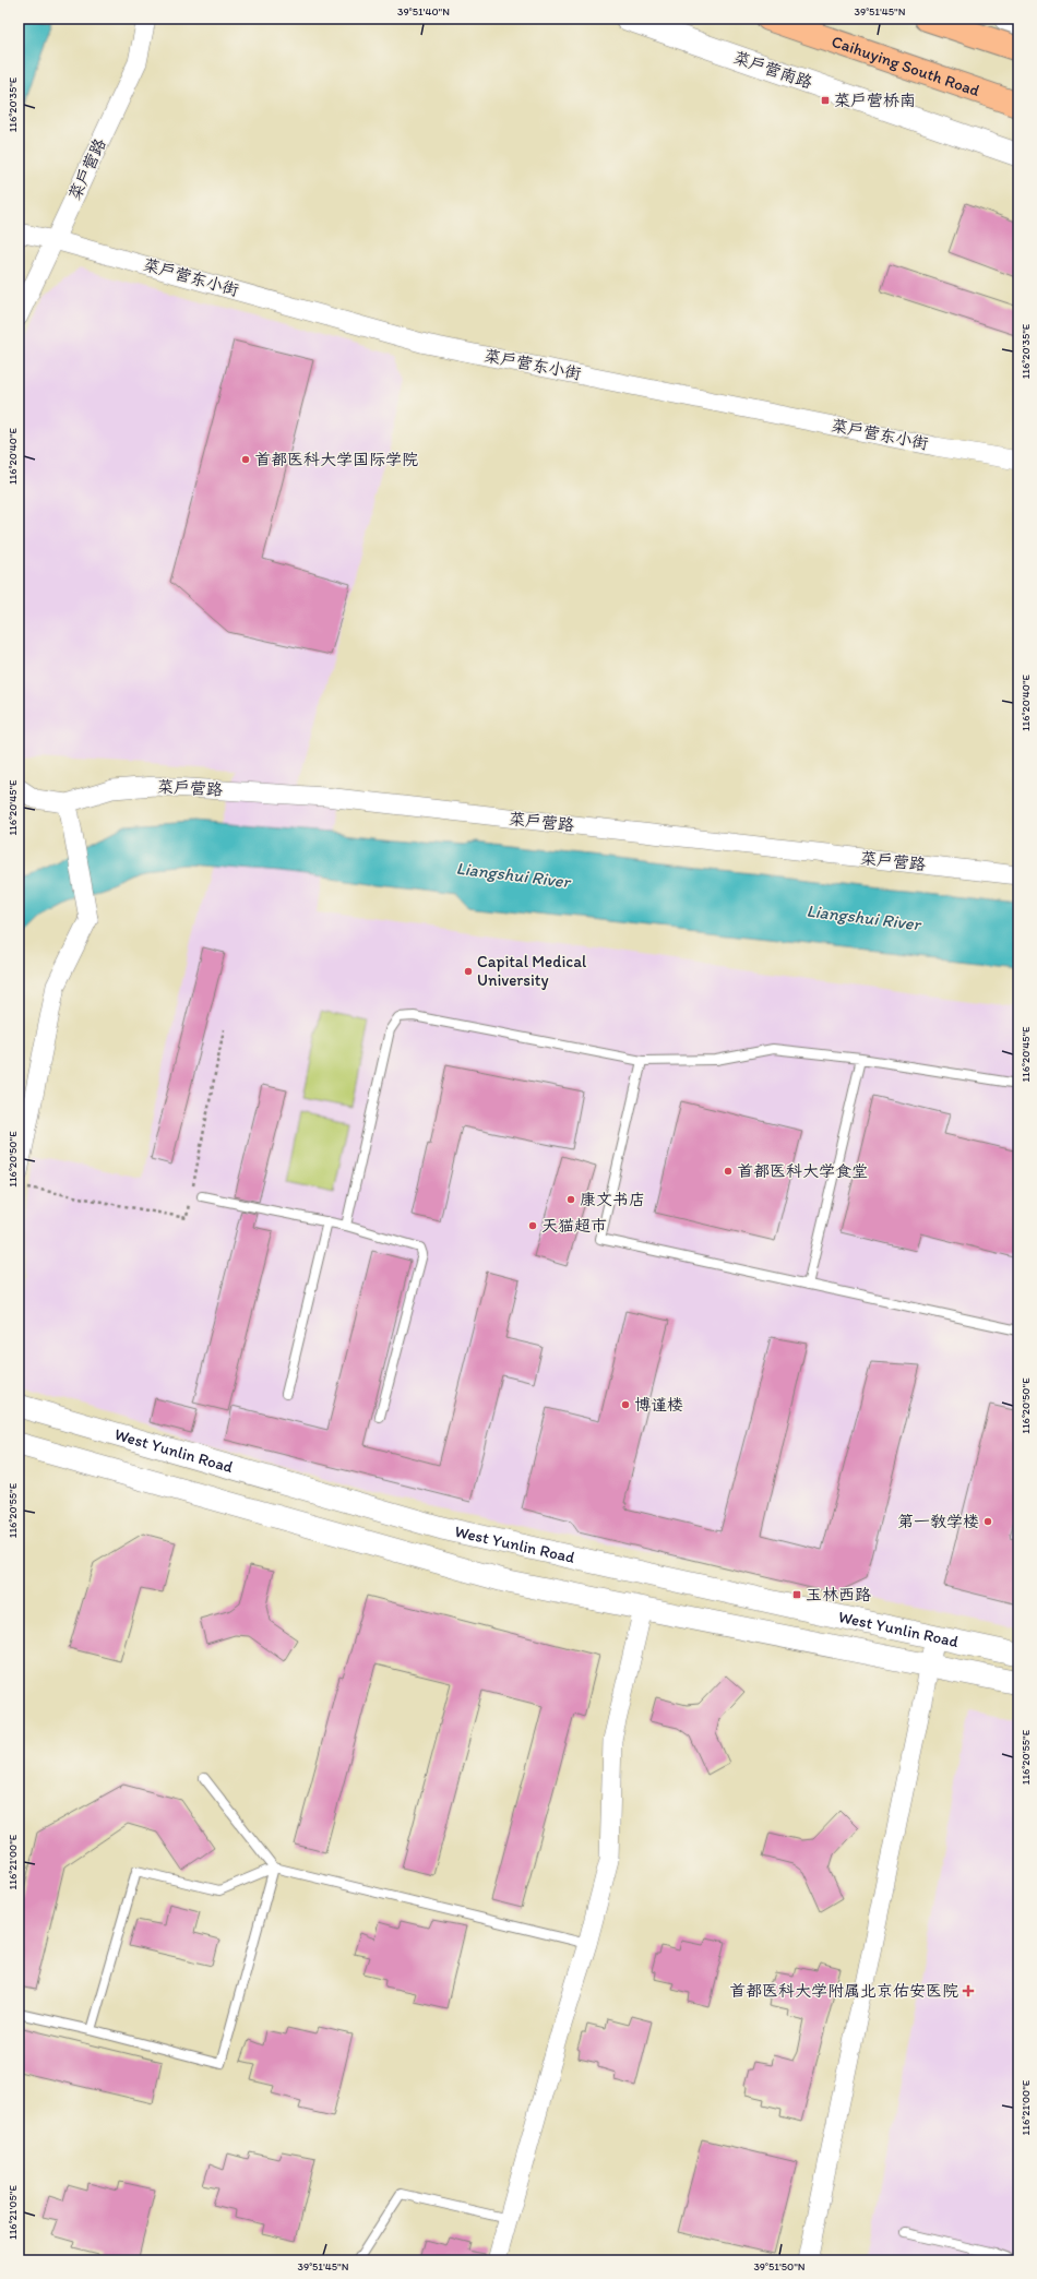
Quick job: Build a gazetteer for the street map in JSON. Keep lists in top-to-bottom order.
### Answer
{
  "streets": {
    "highway": ["Caihuying South Road"],
    "street": [
      "菜户营南路",
      "菜户营路",
      "菜户营东小街",
      "West Yunlin Road"
    ]
  },
  "crossings": [
    ["菜户营路", "菜户营东小街"]
  ],
  "water": ["Liangshui River"],
  "places": {
    "transit": ["菜户营桥南", "玉林西路"],
    "other": [
      "首都医科大学国际学院",
      "Capital Medical University",
      "首都医科大学食堂",
      "康文书店",
      "天猫超市",
      "博谨楼",
      "第一教学楼"
    ],
    "health": ["首都医科大学附属北京佑安医院"]
  },
  "coordinates": [
    "39°51'40\"N",
    "39°51'45\"N",
    "116°20'35\"E",
    "116°20'40\"E",
    "116°20'45\"E",
    "116°20'50\"E",
    "116°20'55\"E",
    "116°21'00\"E",
    "116°21'05\"E",
    "39°51'50\"N"
  ]
}
